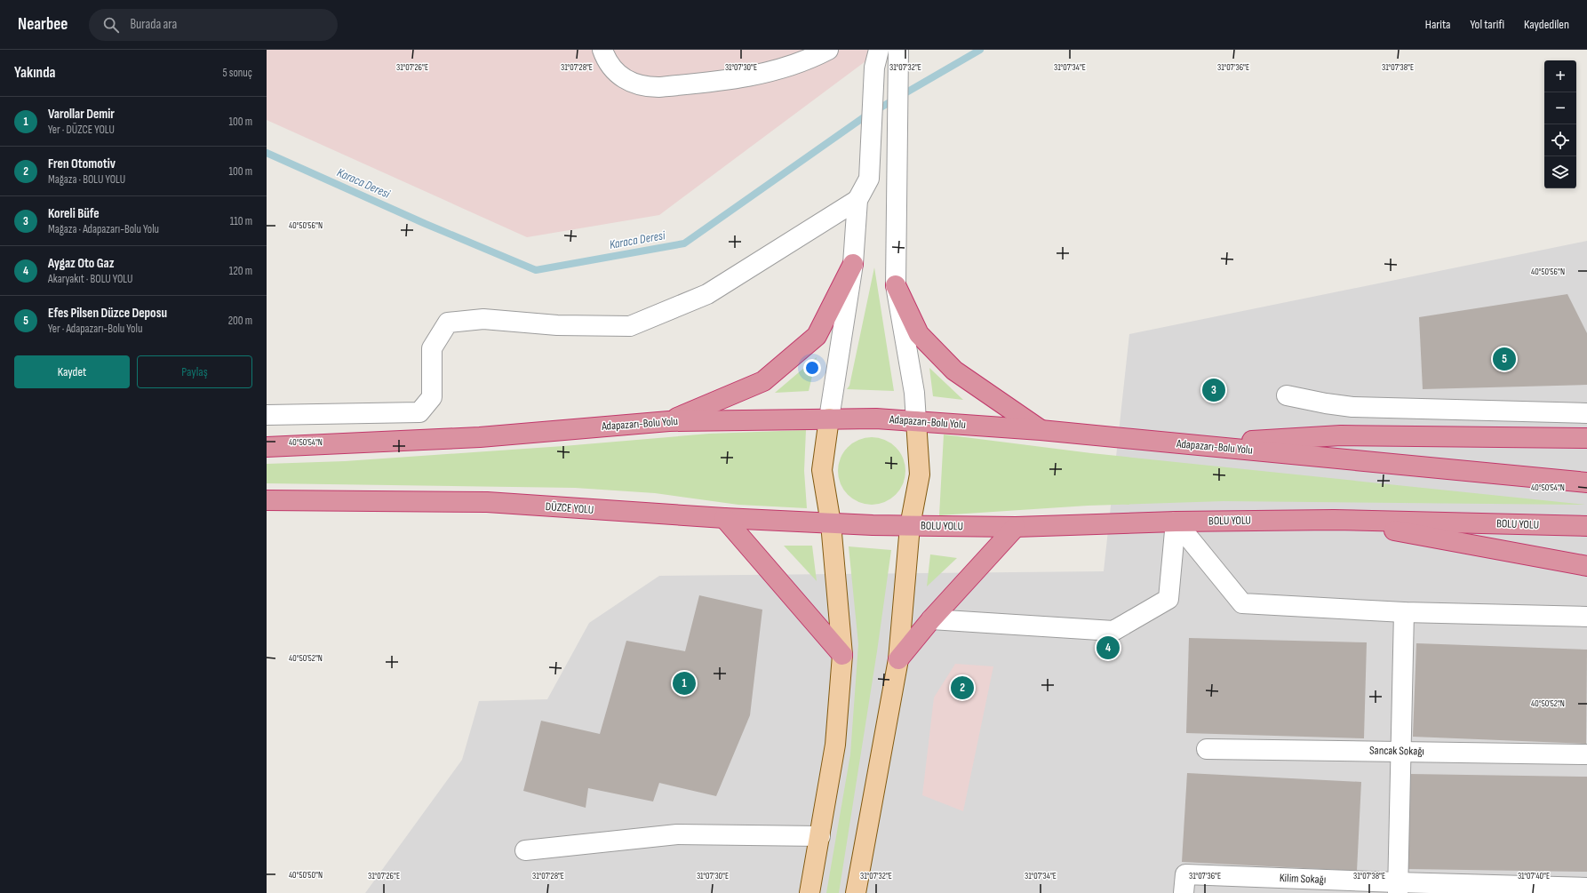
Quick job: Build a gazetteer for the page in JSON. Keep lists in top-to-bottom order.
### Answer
{
  "streets": {
    "highway": ["Adapazarı-Bolu Yolu", "DÜZCE YOLU", "BOLU YOLU"],
    "street": ["Sancak Sokağı", "Kilim Sokağı"]
  },
  "crossings": [
    ["DÜZCE YOLU", "BOLU YOLU"]
  ],
  "water": ["Karaca Deresi"],
  "page": {
    "header": "Nearbee",
    "search": "Burada ara",
    "nav": ["Harita", "Yol tarifi", "Kaydedilen"],
    "heading": ["Yakında", "5 sonuç"],
    "map_buttons": ["+", "−"],
    "list": [
      {
        "mark": "1",
        "name": "Varollar Demir",
        "note": "Yer · DÜZCE YOLU",
        "value": "100 m"
      },
      {
        "mark": "2",
        "name": "Fren Otomotiv",
        "note": "Mağaza · BOLU YOLU",
        "value": "100 m"
      },
      {
        "mark": "3",
        "name": "Koreli Büfe",
        "note": "Mağaza · Adapazarı-Bolu Yolu",
        "value": "110 m"
      },
      {
        "mark": "4",
        "name": "Aygaz Oto Gaz",
        "note": "Akaryakıt · BOLU YOLU",
        "value": "120 m"
      },
      {
        "mark": "5",
        "name": "Efes Pilsen Düzce Deposu",
        "note": "Yer · Adapazarı-Bolu Yolu",
        "value": "200 m"
      }
    ],
    "buttons": ["Kaydet", "Paylaş"],
    "pins": [
      "5",
      "3",
      "4",
      "1",
      "2"
    ]
  },
  "coordinates": [
    "31°07'26\"E",
    "31°07'28\"E",
    "31°07'30\"E",
    "31°07'32\"E",
    "31°07'34\"E",
    "31°07'36\"E",
    "31°07'38\"E",
    "40°50'56\"N",
    "40°50'54\"N",
    "40°50'52\"N",
    "40°50'50\"N",
    "31°07'40\"E"
  ]
}
